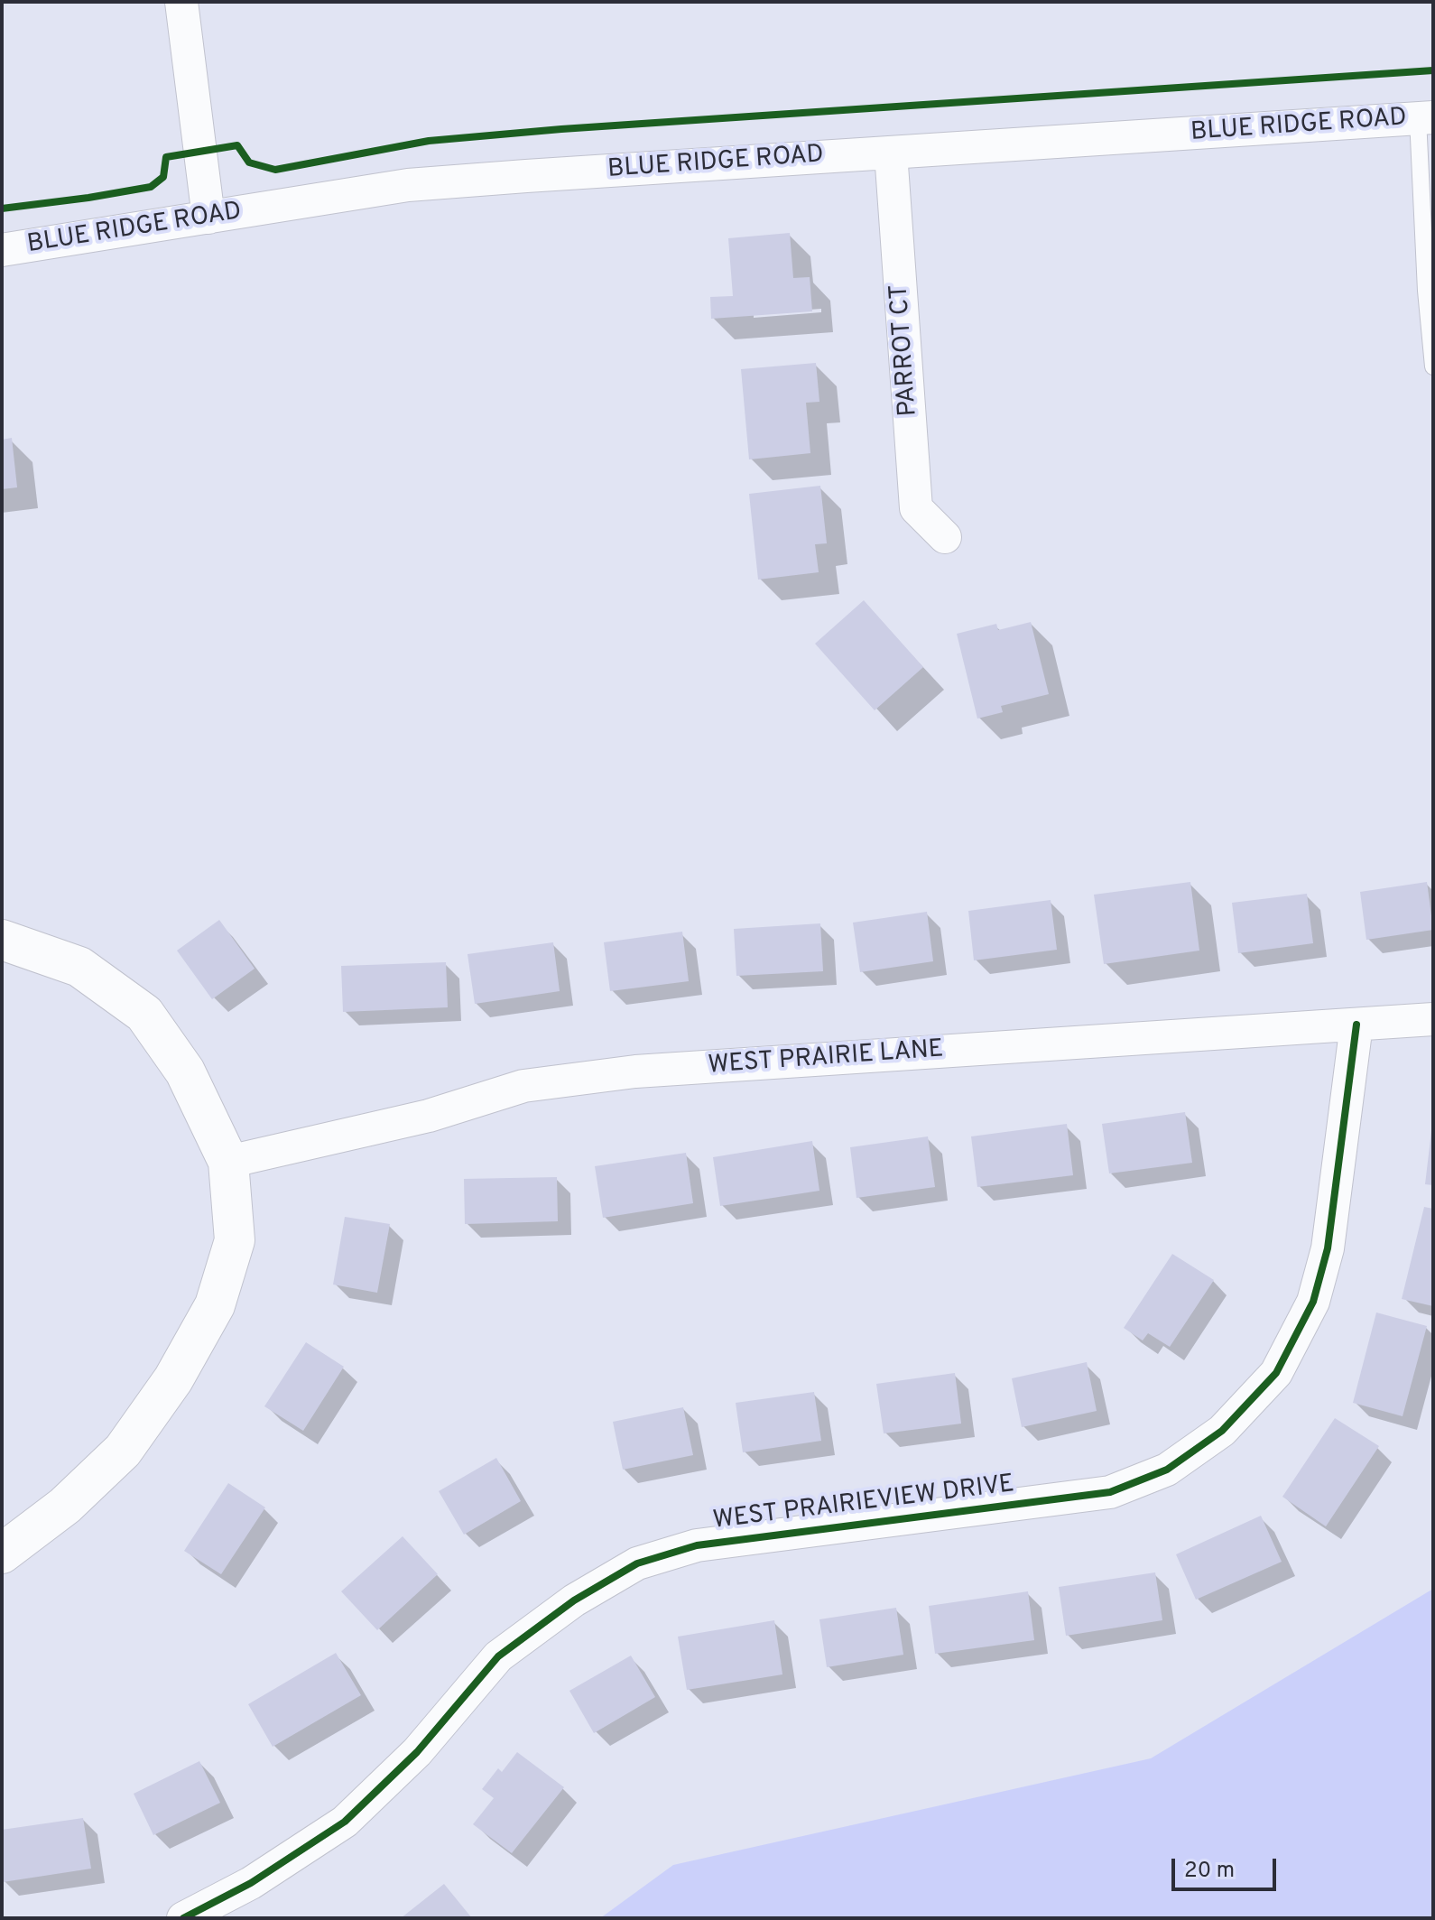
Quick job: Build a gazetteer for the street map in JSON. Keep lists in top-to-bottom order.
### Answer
{
  "streets": {
    "street": [
      "BLUE RIDGE ROAD",
      "PARROT CT",
      "WEST PRAIRIE LANE",
      "WEST PRAIRIEVIEW DRIVE"
    ]
  },
  "crossings": [
    ["BLUE RIDGE ROAD", "PARROT CT"],
    ["WEST PRAIRIE LANE", "WEST PRAIRIEVIEW DRIVE"]
  ],
  "scale_bar": "20 m"
}
